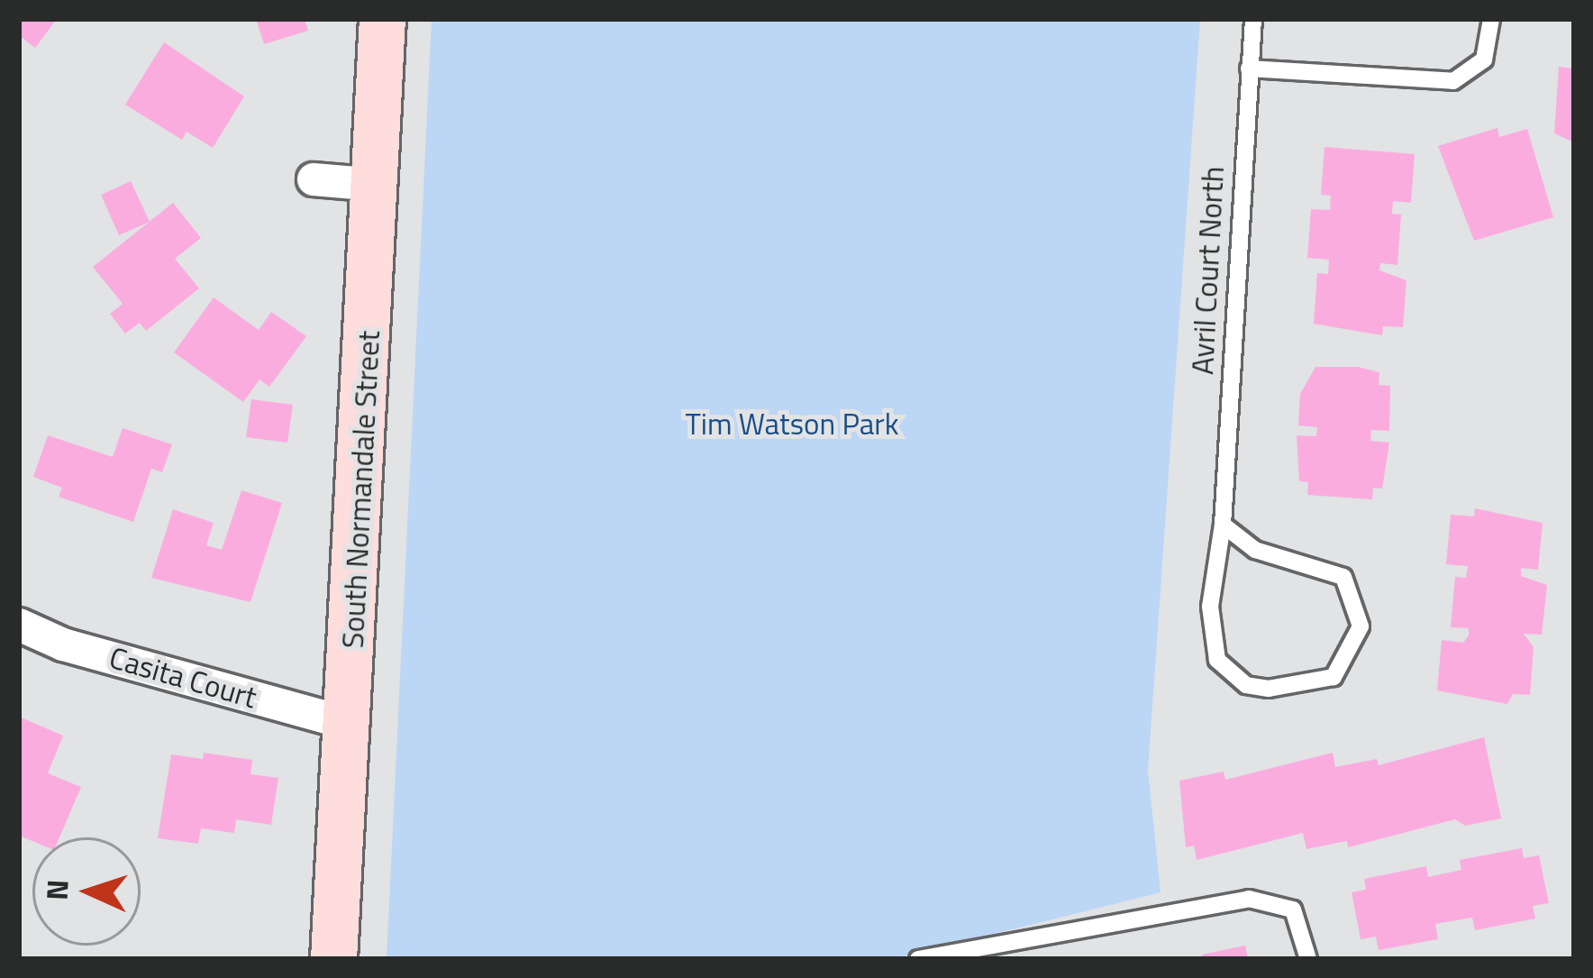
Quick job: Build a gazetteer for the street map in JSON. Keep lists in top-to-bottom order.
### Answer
{
  "streets": {
    "street": ["South Normandale Street", "Casita Court"],
    "lane": ["Avril Court North"]
  },
  "crossings": [
    ["South Normandale Street", "Casita Court"]
  ],
  "parks": ["Tim Watson Park"],
  "north": "left"
}
